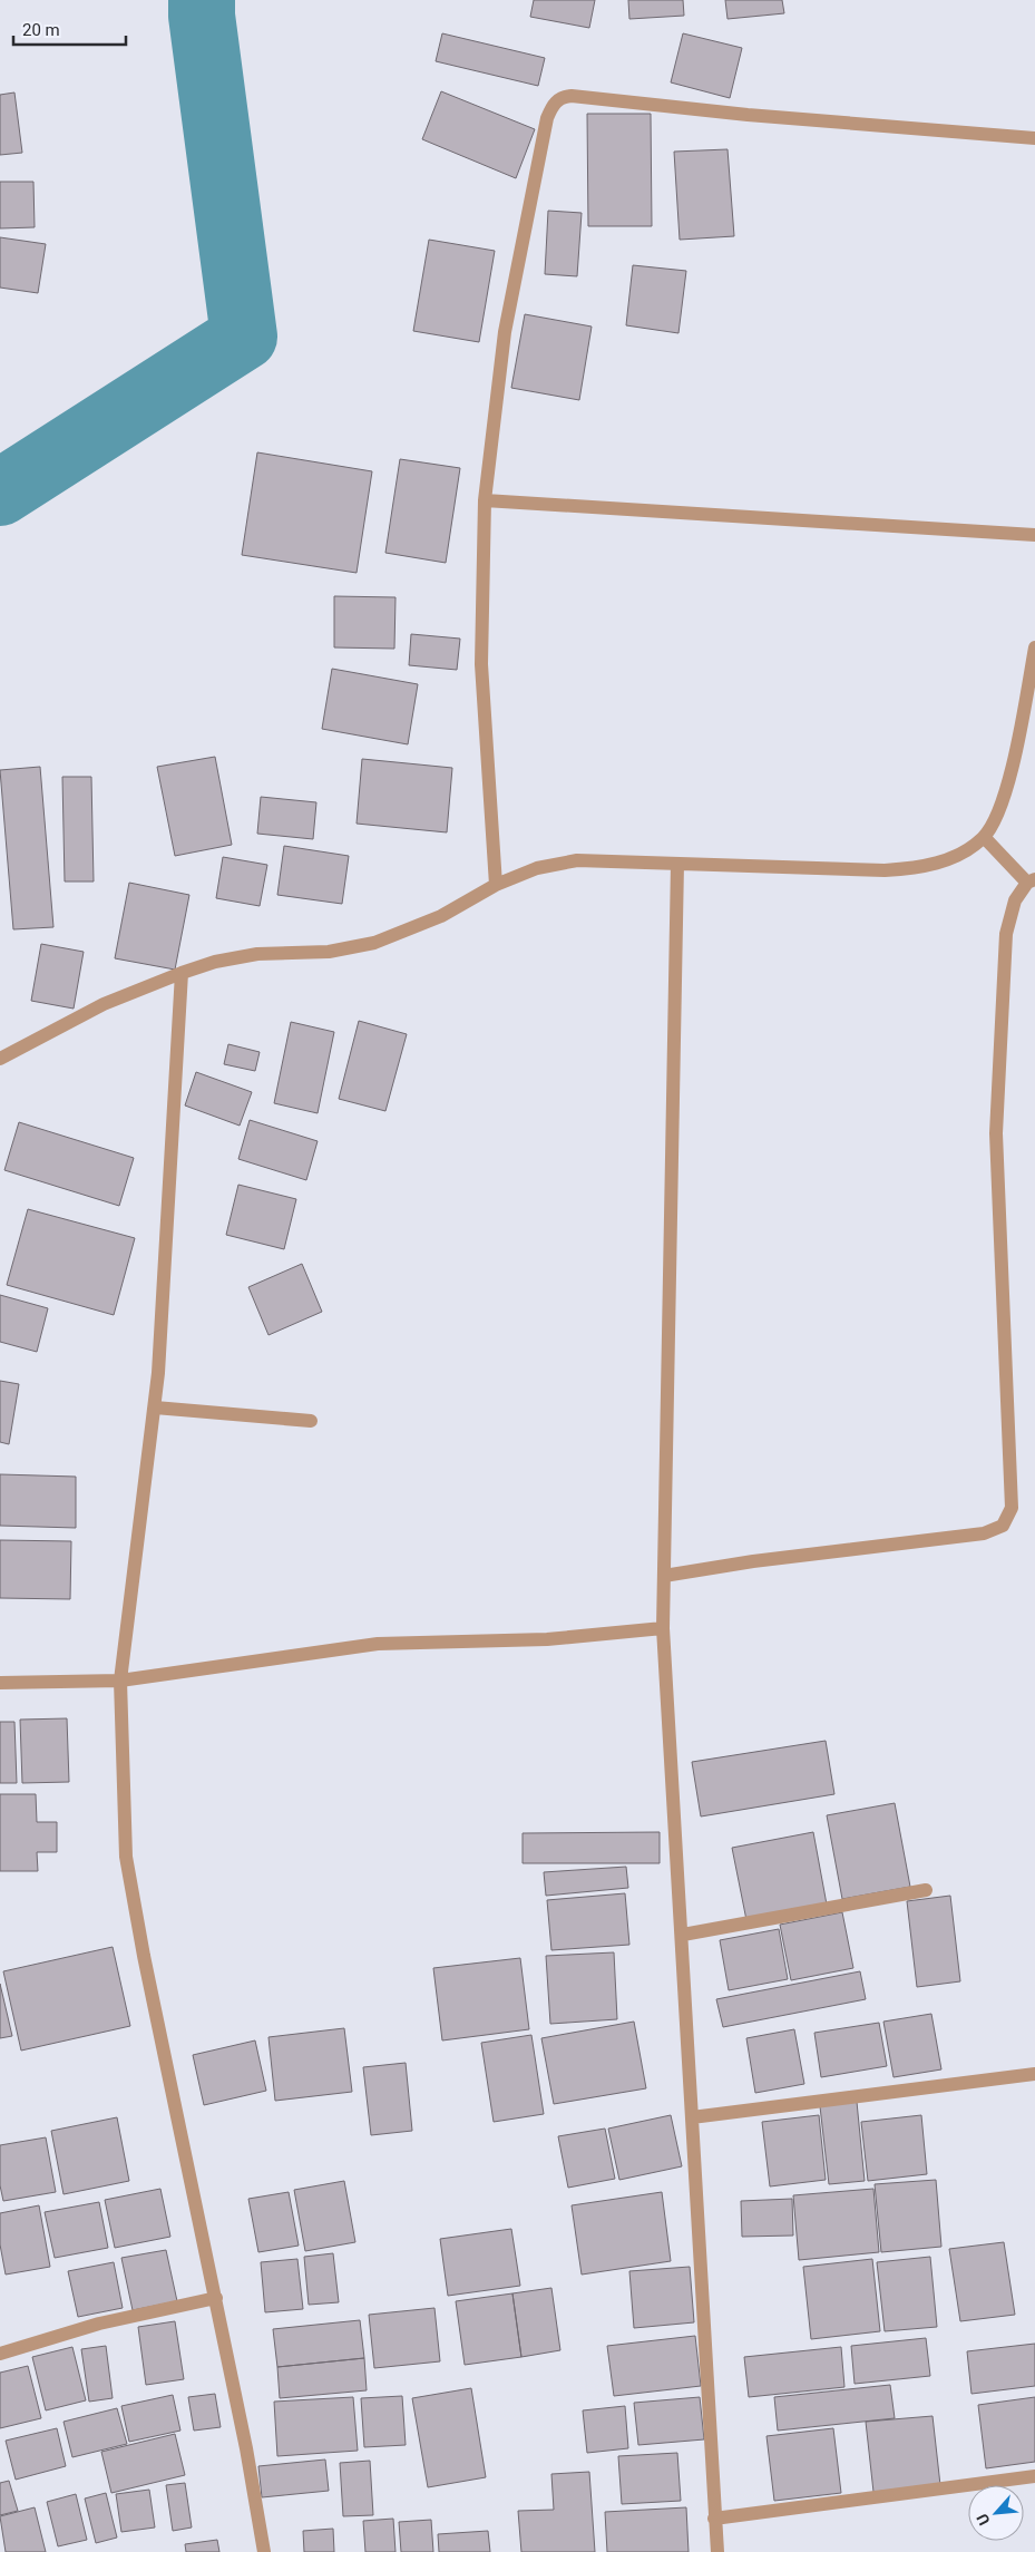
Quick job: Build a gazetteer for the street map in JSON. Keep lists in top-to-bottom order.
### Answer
{
  "scale_bar": "20 m",
  "north": "bottom left"
}
